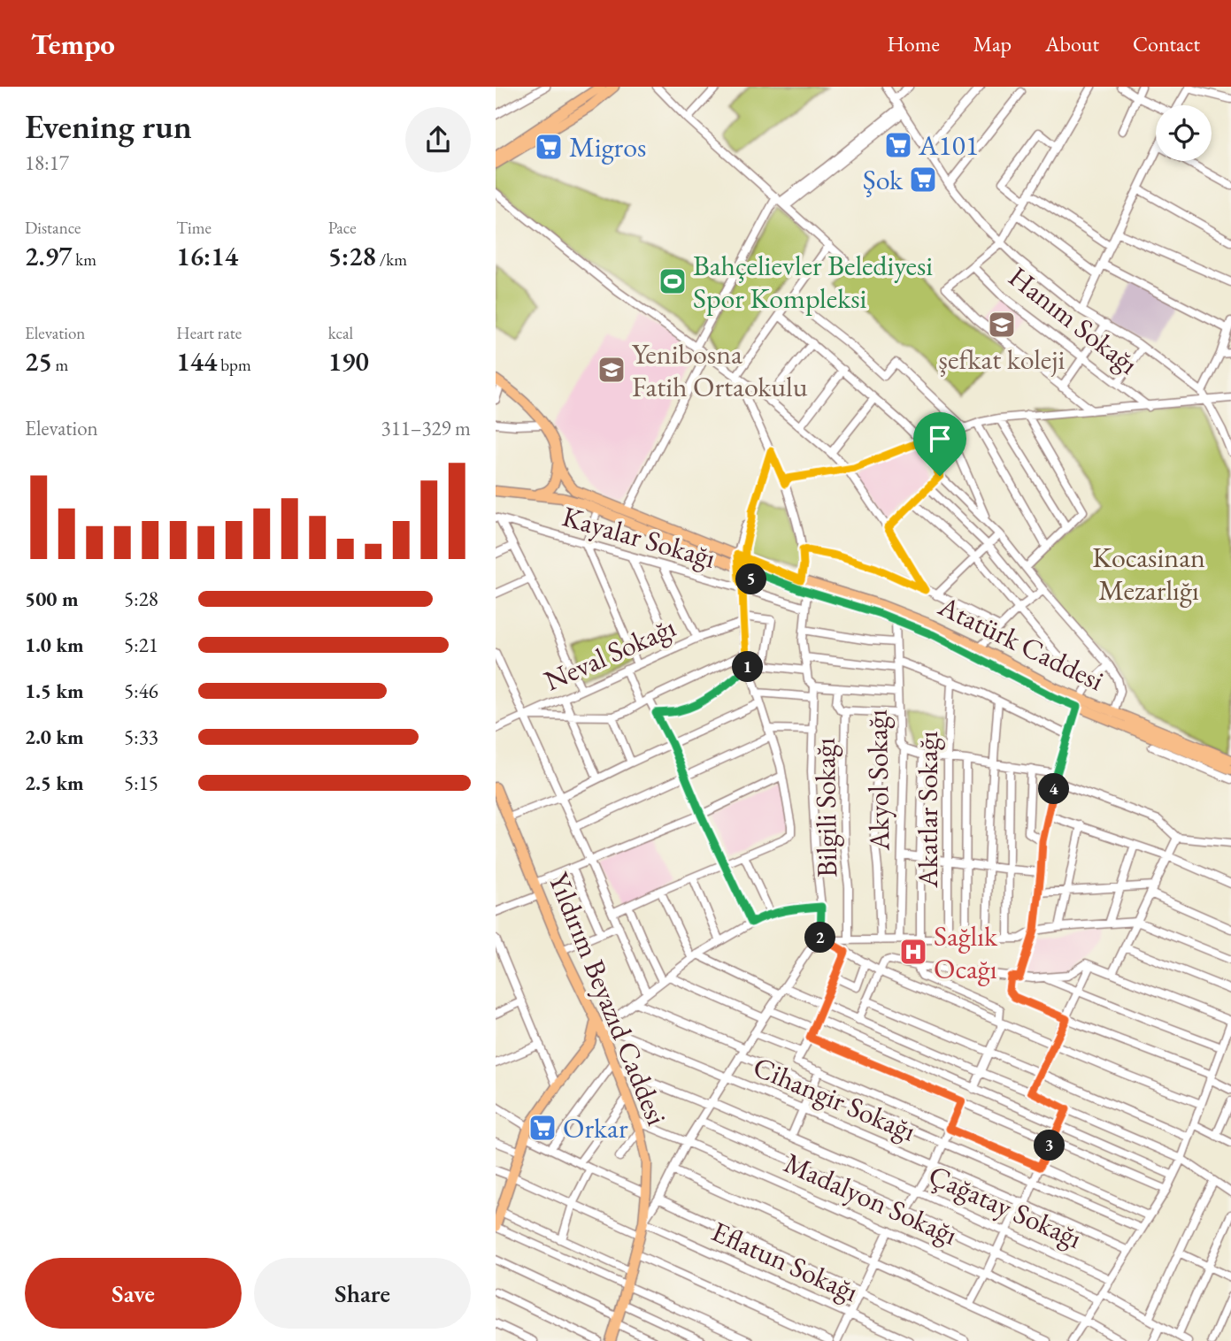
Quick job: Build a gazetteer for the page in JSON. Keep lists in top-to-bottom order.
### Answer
{
  "streets": {
    "main road": ["Atatürk Caddesi", "Yıldırım Beyazıd Caddesi"],
    "street": [
      "Hanım Sokağı",
      "Kayalar Sokağı",
      "Neval Sokağı",
      "Akyol Sokağı",
      "Bilgili Sokağı",
      "Akatlar Sokağı",
      "Cihangir Sokağı",
      "Madalyon Sokağı",
      "Çağatay Sokağı",
      "Eflatun Sokağı"
    ]
  },
  "crossings": [
    ["Yıldırım Beyazıd Caddesi", "Cihangir Sokağı"],
    ["Yıldırım Beyazıd Caddesi", "Madalyon Sokağı"],
    ["Yıldırım Beyazıd Caddesi", "Çağatay Sokağı"],
    ["Yıldırım Beyazıd Caddesi", "Eflatun Sokağı"]
  ],
  "parks": ["Kocasinan Mezarlığı"],
  "places": {
    "supermarket": [
      "A101",
      "Migros",
      "Şok",
      "Orkar"
    ],
    "sports": ["Bahçelievler Belediyesi Spor Kompleksi"],
    "school or university": ["şefkat koleji", "Yenibosna Fatih Ortaokulu"],
    "hospital": ["Sağlık Ocağı"]
  },
  "page": {
    "header": "Tempo",
    "nav": [
      "Home",
      "Map",
      "About",
      "Contact"
    ],
    "heading": ["Evening run", "18:17"],
    "stats": [
      ["Distance", "2.97 km"],
      ["Time", "16:14"],
      ["Pace", "5:28 /km"],
      ["Elevation", "25 m"],
      ["Heart rate", "144 bpm"],
      ["kcal", "190"]
    ],
    "chart": ["Elevation", "311–329 m"],
    "pins": [
      "5",
      "1",
      "4",
      "2",
      "3"
    ],
    "list": [
      {
        "name": "500 m",
        "note": "5:28"
      },
      {
        "name": "1.0 km",
        "note": "5:21"
      },
      {
        "name": "1.5 km",
        "note": "5:46"
      },
      {
        "name": "2.0 km",
        "note": "5:33"
      },
      {
        "name": "2.5 km",
        "note": "5:15"
      }
    ],
    "buttons": ["Save", "Share"]
  }
}
